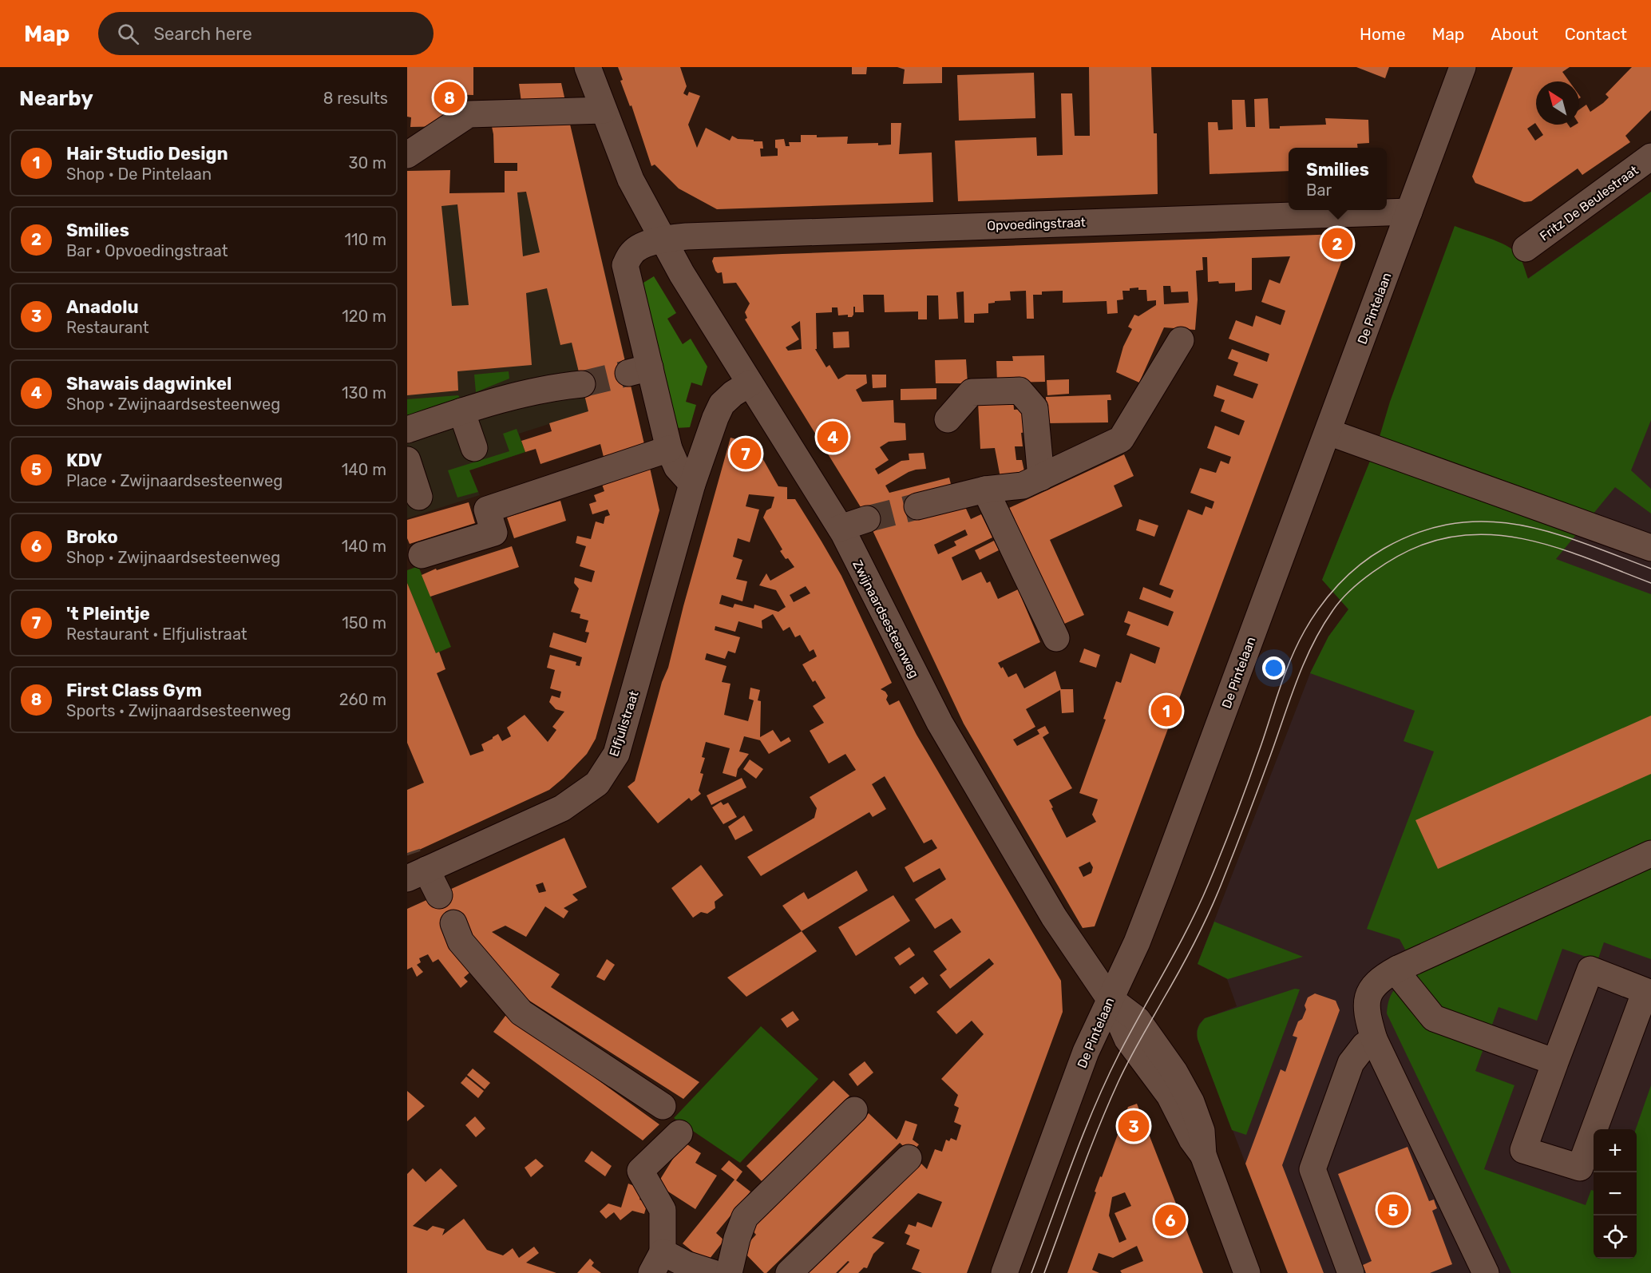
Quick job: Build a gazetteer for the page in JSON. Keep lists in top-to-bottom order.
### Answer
{
  "streets": {
    "street": [
      "Fritz De Beulestraat",
      "Opvoedingstraat",
      "De Pintelaan",
      "Zwijnaardsesteenweg",
      "Elfjulistraat"
    ]
  },
  "crossings": [
    ["Opvoedingstraat", "De Pintelaan"],
    ["Opvoedingstraat", "Zwijnaardsesteenweg"],
    ["De Pintelaan", "Zwijnaardsesteenweg"],
    ["Zwijnaardsesteenweg", "Elfjulistraat"]
  ],
  "north": "top left",
  "page": {
    "header": "Map",
    "search": "Search here",
    "nav": [
      "Home",
      "Map",
      "About",
      "Contact"
    ],
    "heading": ["Nearby", "8 results"],
    "pins": [
      "8",
      "2",
      "4",
      "7",
      "1",
      "3",
      "5",
      "6"
    ],
    "list": [
      {
        "mark": "1",
        "name": "Hair Studio Design",
        "note": "Shop · De Pintelaan",
        "value": "30 m"
      },
      {
        "mark": "2",
        "name": "Smilies",
        "note": "Bar · Opvoedingstraat",
        "value": "110 m"
      },
      {
        "mark": "3",
        "name": "Anadolu",
        "note": "Restaurant",
        "value": "120 m"
      },
      {
        "mark": "4",
        "name": "Shawais dagwinkel",
        "note": "Shop · Zwijnaardsesteenweg",
        "value": "130 m"
      },
      {
        "mark": "5",
        "name": "KDV",
        "note": "Place · Zwijnaardsesteenweg",
        "value": "140 m"
      },
      {
        "mark": "6",
        "name": "Broko",
        "note": "Shop · Zwijnaardsesteenweg",
        "value": "140 m"
      },
      {
        "mark": "7",
        "name": "'t Pleintje",
        "note": "Restaurant · Elfjulistraat",
        "value": "150 m"
      },
      {
        "mark": "8",
        "name": "First Class Gym",
        "note": "Sports · Zwijnaardsesteenweg",
        "value": "260 m"
      }
    ],
    "popup": ["Smilies", "Bar"],
    "map_buttons": ["+", "−"]
  }
}
